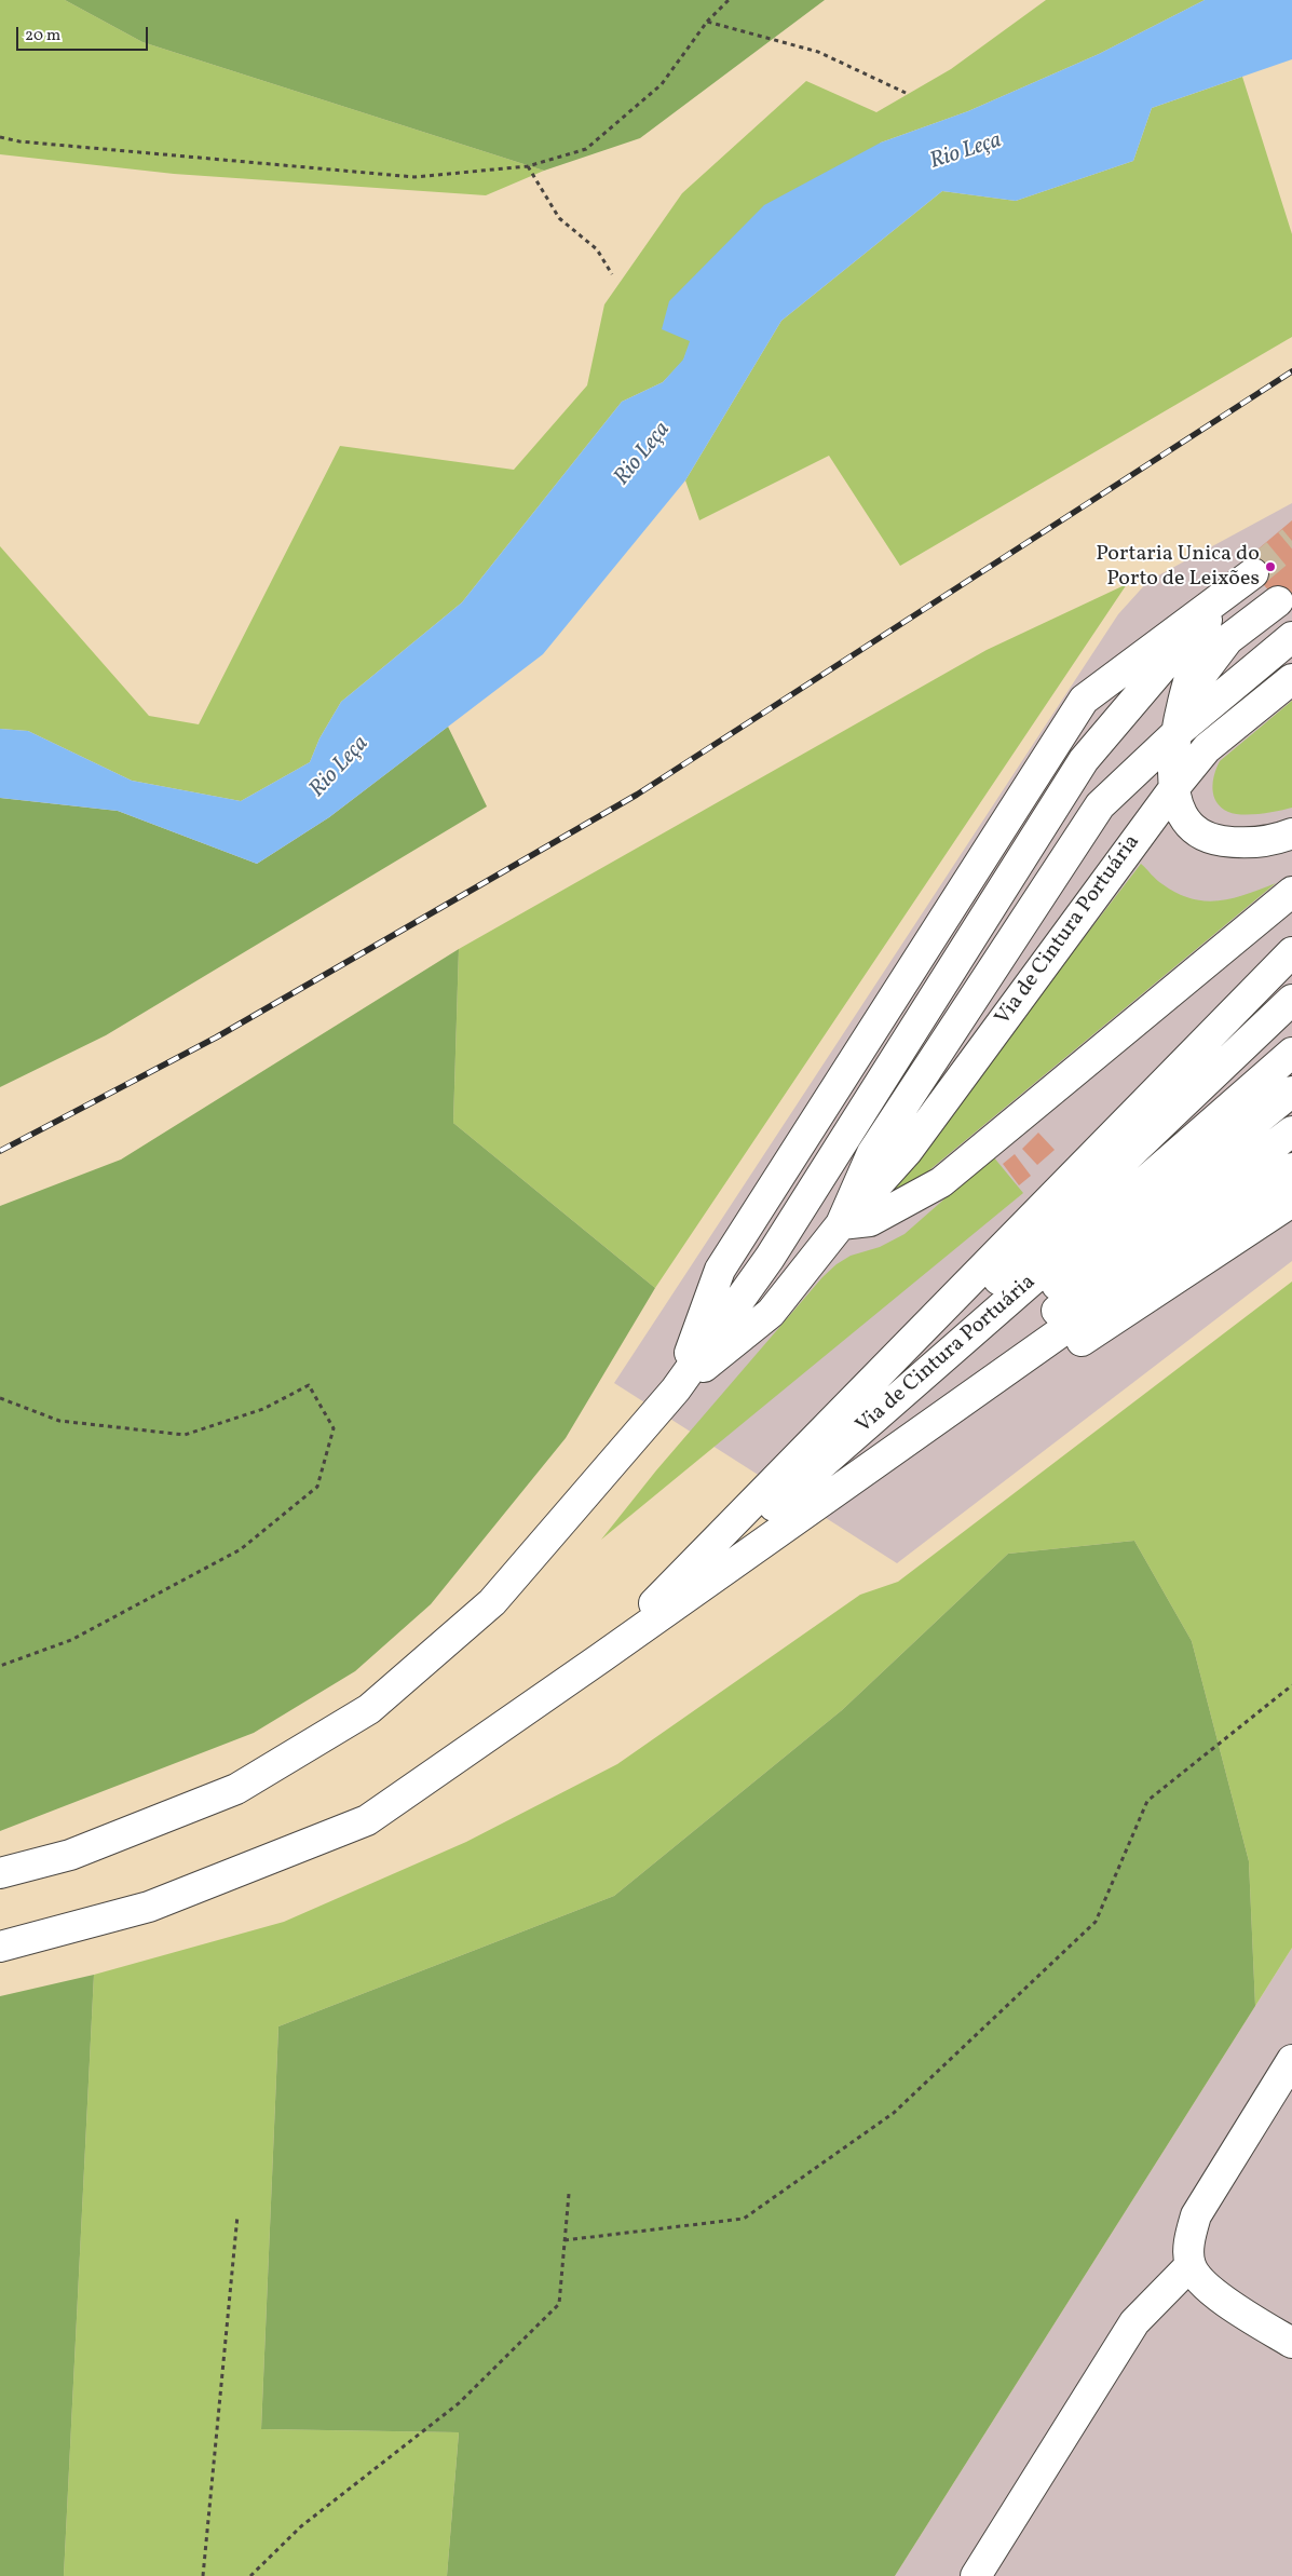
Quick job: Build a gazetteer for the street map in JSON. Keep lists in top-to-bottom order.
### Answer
{
  "streets": {
    "lane": ["Via de Cintura Portuária"]
  },
  "water": ["Rio Leça"],
  "places": ["Portaria Unica do Porto de Leixões"],
  "scale_bar": "20 m"
}
